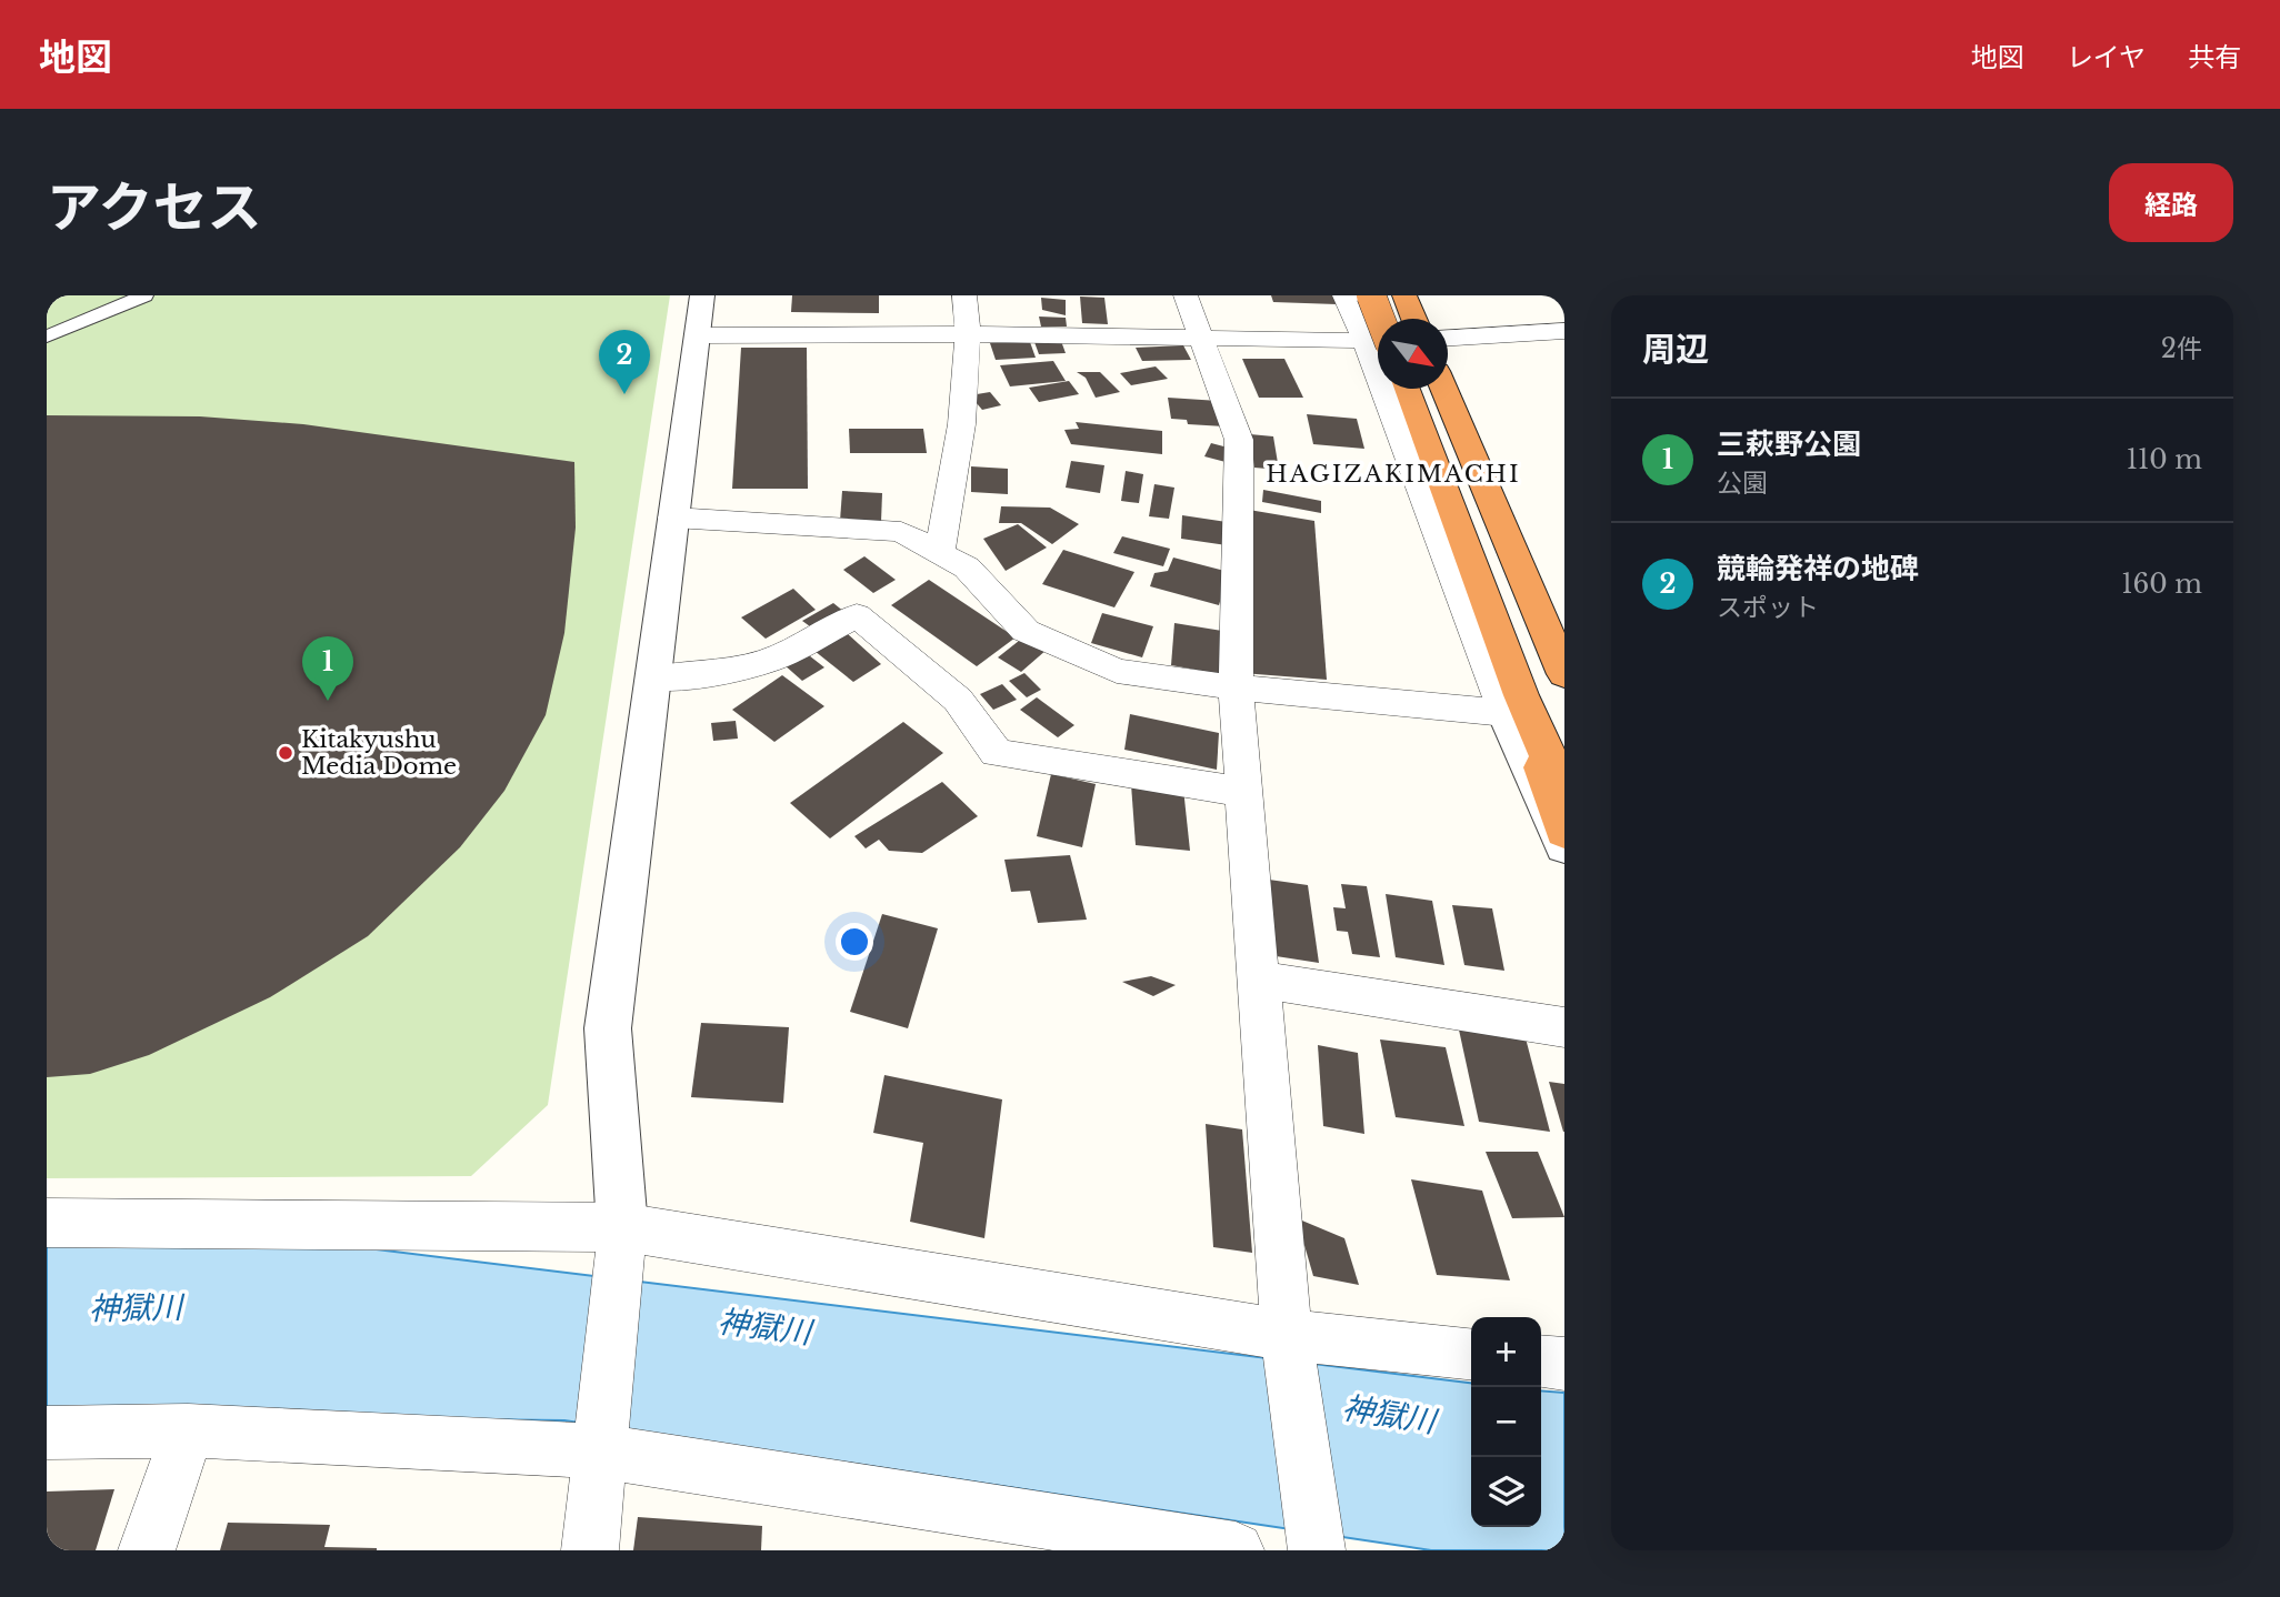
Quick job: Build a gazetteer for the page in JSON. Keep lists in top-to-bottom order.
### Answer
{
  "districts": ["HAGIZAKIMACHI"],
  "water": ["神獄川"],
  "places": ["Kitakyushu Media Dome"],
  "north": "bottom right",
  "page": {
    "header": "地図",
    "nav": ["地図", "レイヤ", "共有"],
    "title": "アクセス",
    "buttons": "経路",
    "heading": ["周辺", "2件"],
    "pins": ["2", "1"],
    "list": [
      {
        "mark": "1",
        "name": "三萩野公園",
        "note": "公園",
        "value": "110 m"
      },
      {
        "mark": "2",
        "name": "競輪発祥の地碑",
        "note": "スポット",
        "value": "160 m"
      }
    ],
    "map_buttons": ["+", "−"]
  }
}
